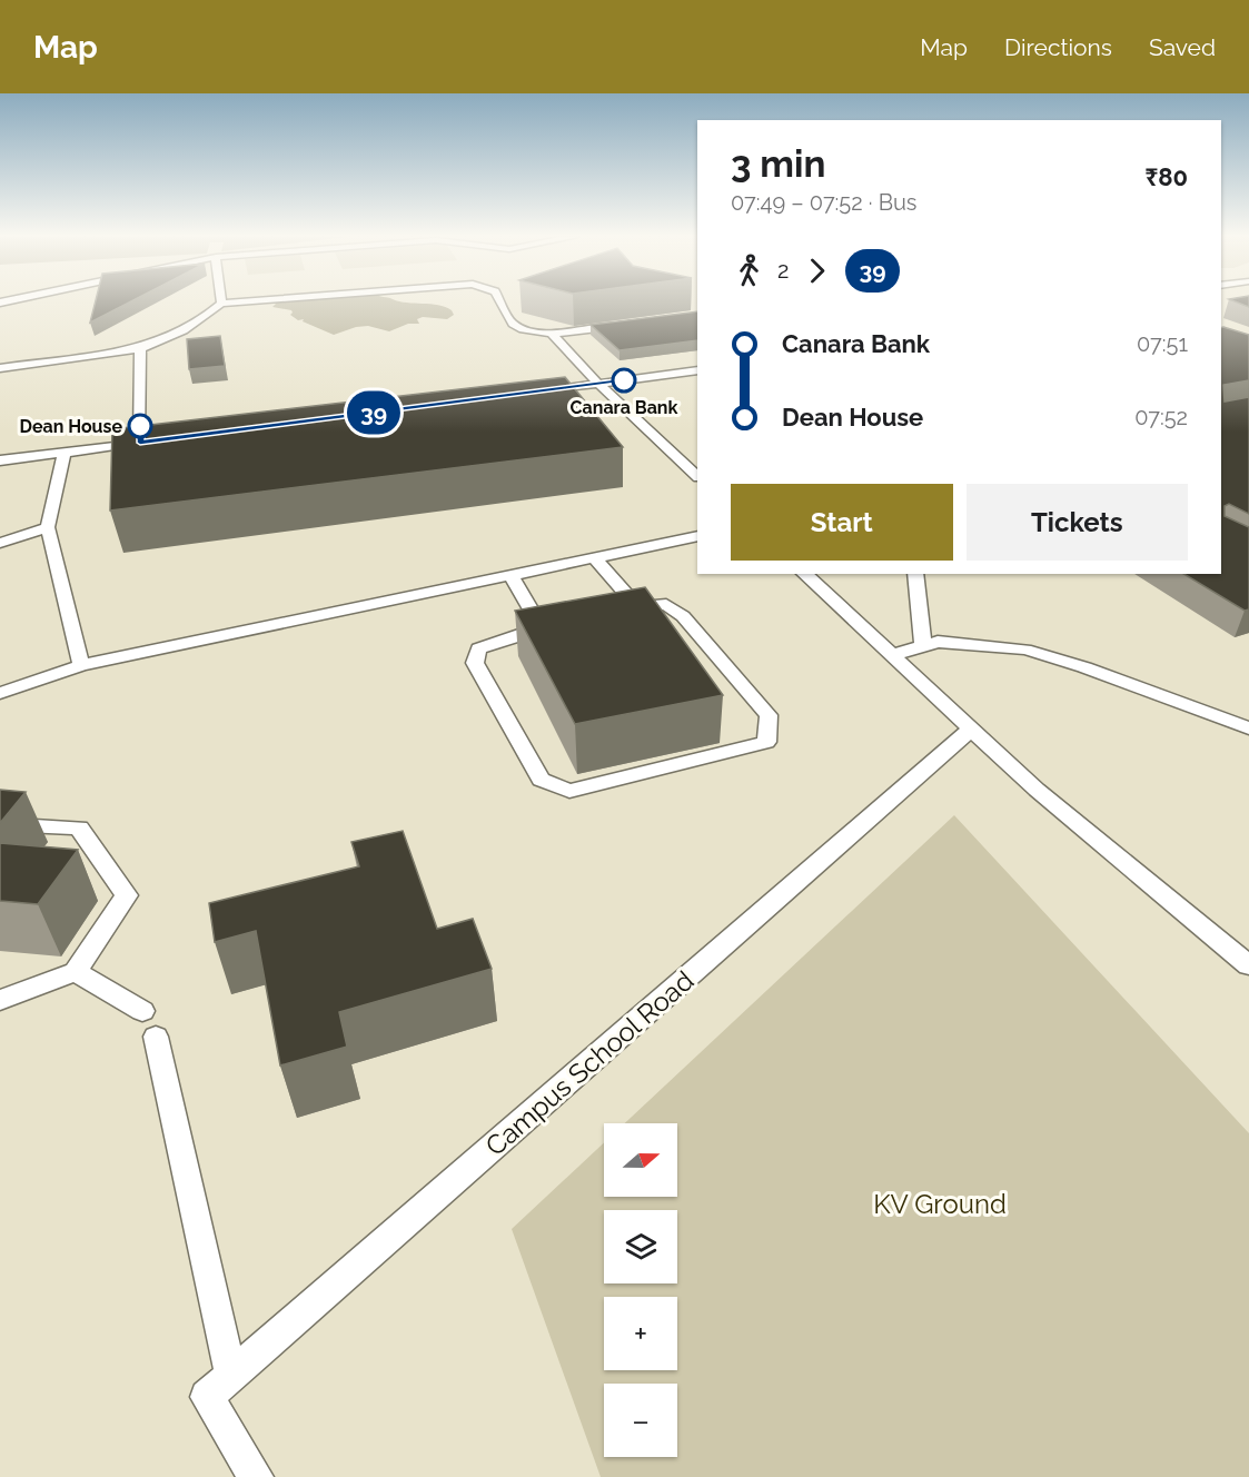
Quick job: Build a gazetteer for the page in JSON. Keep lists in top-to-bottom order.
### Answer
{
  "streets": {
    "lane": ["Campus School Road"]
  },
  "parks": ["KV Ground"],
  "places": ["Canara Bank", "Dean House"],
  "lines": ["bus line 39"],
  "north": "right",
  "page": {
    "header": "Map",
    "nav": ["Map", "Directions", "Saved"],
    "on_map": "39",
    "heading": ["3 min", "07:49 – 07:52 · Bus", "₹80"],
    "legs": ["2", "39"],
    "list": [
      {
        "name": "Canara Bank",
        "value": "07:51"
      },
      {
        "name": "Dean House",
        "value": "07:52"
      }
    ],
    "buttons": ["Start", "Tickets"],
    "map_buttons": ["+", "−"]
  }
}
